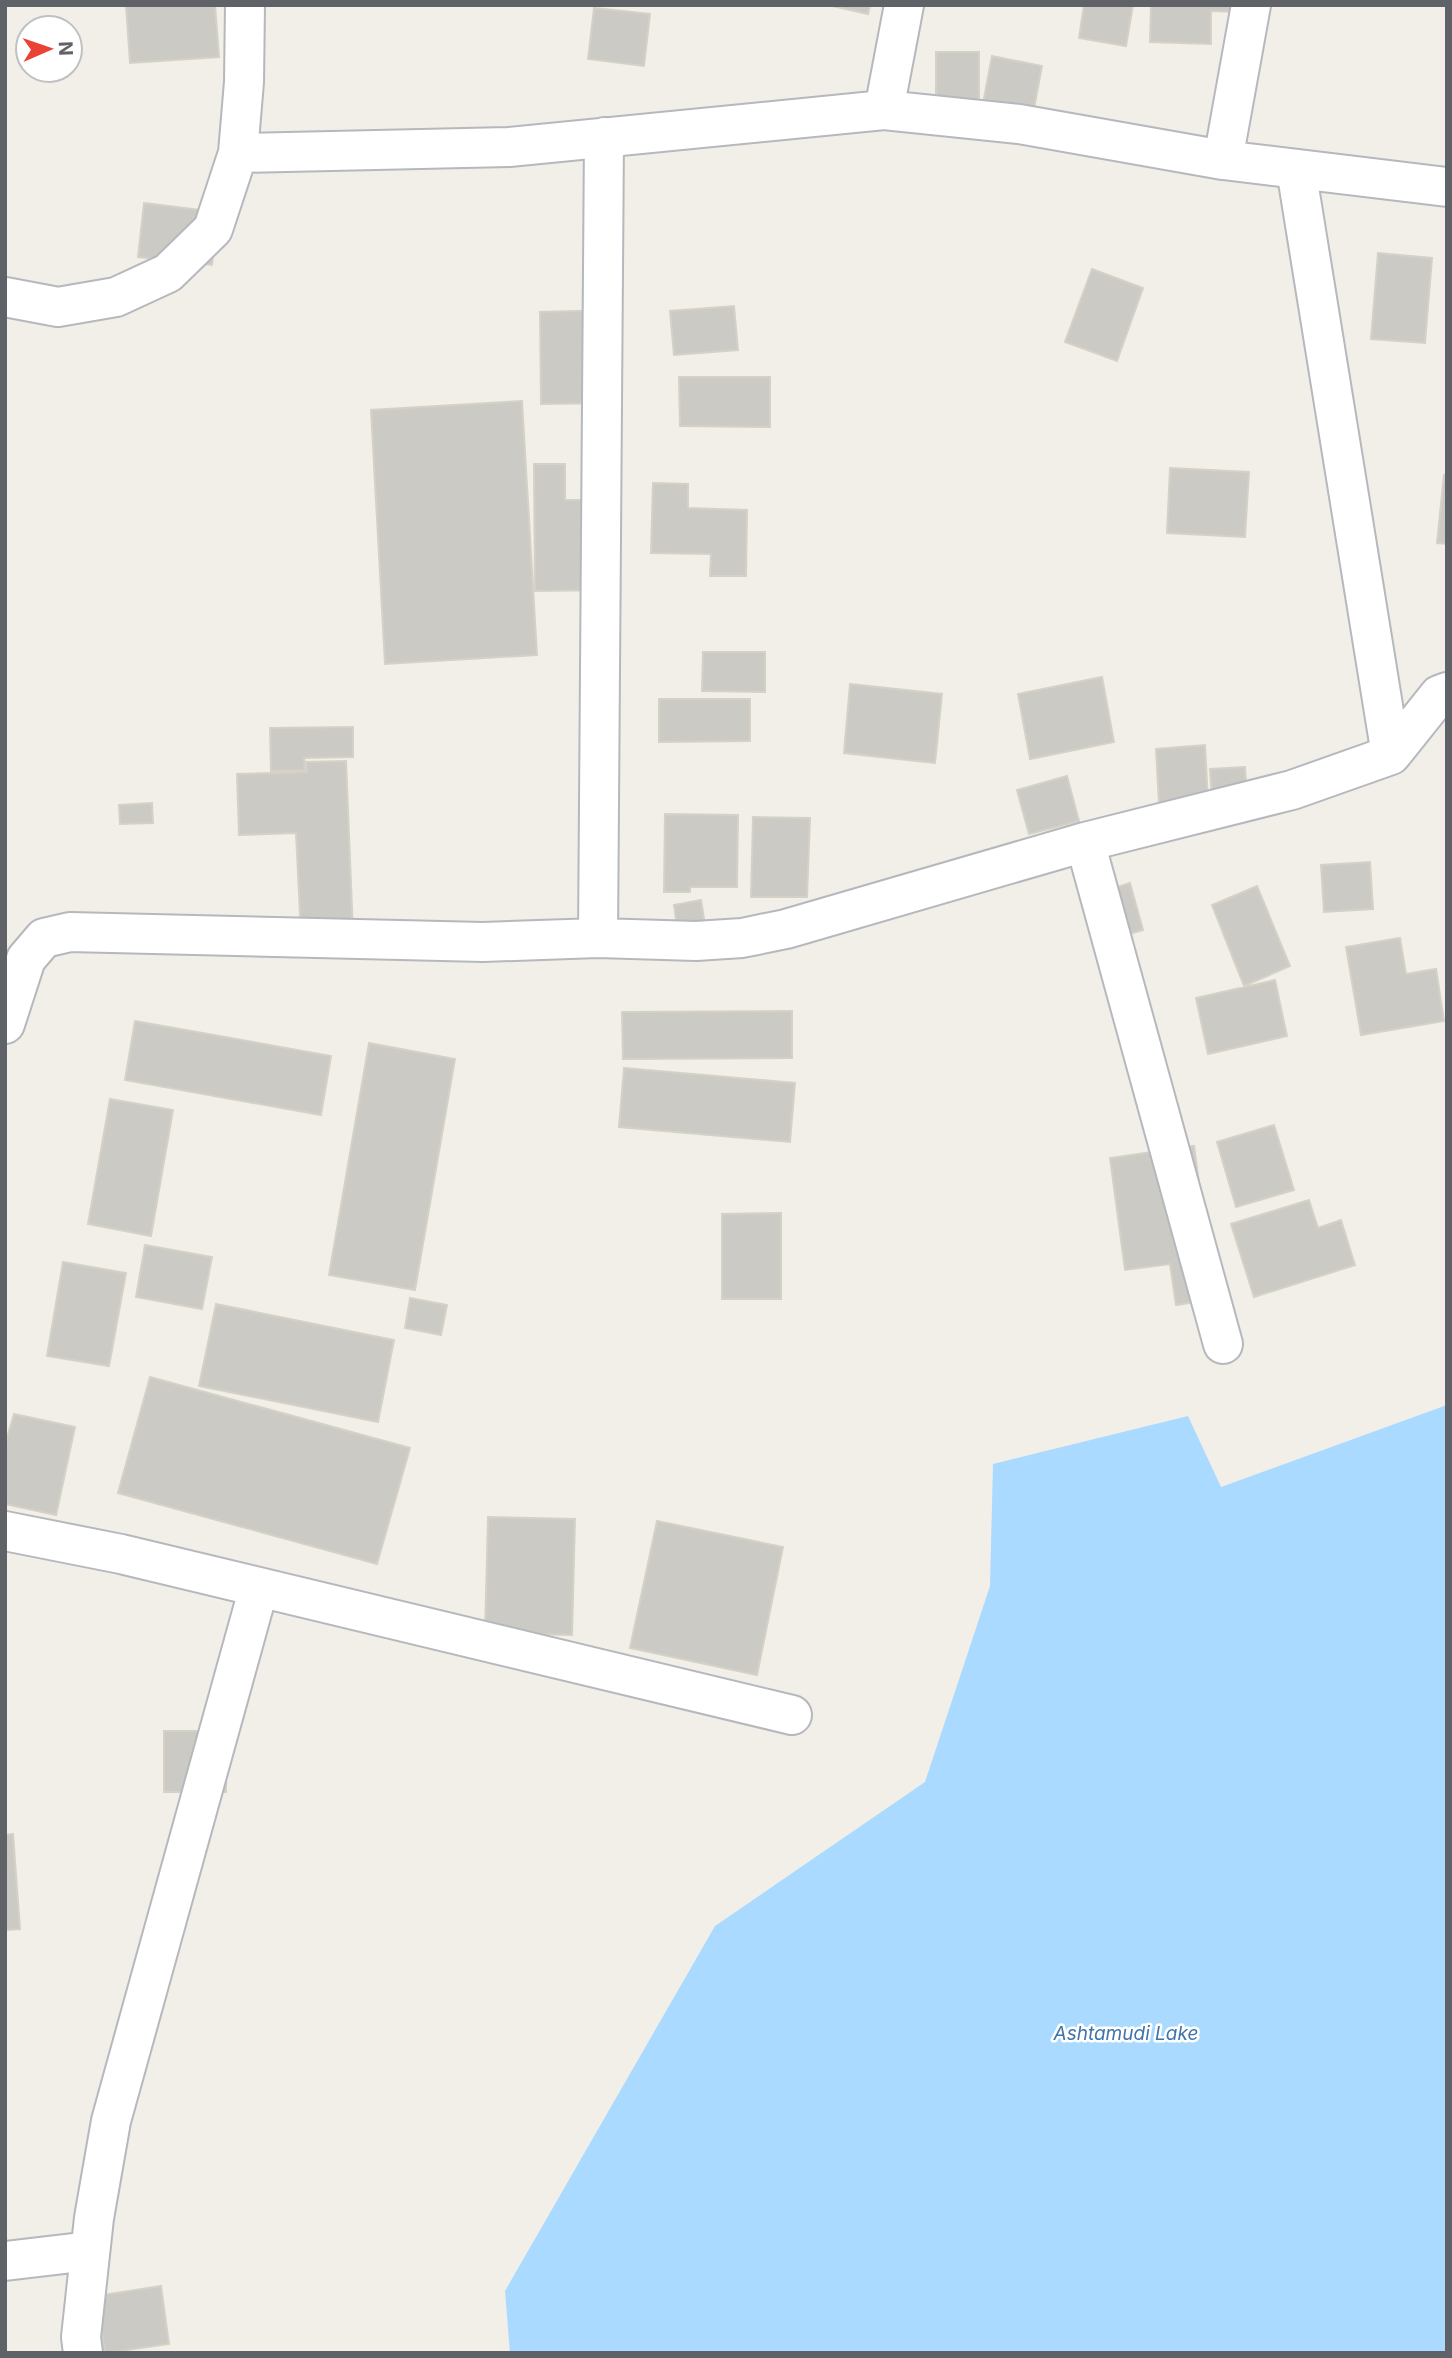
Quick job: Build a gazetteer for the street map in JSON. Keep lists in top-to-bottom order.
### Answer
{
  "water": ["Ashtamudi Lake"],
  "north": "right"
}
